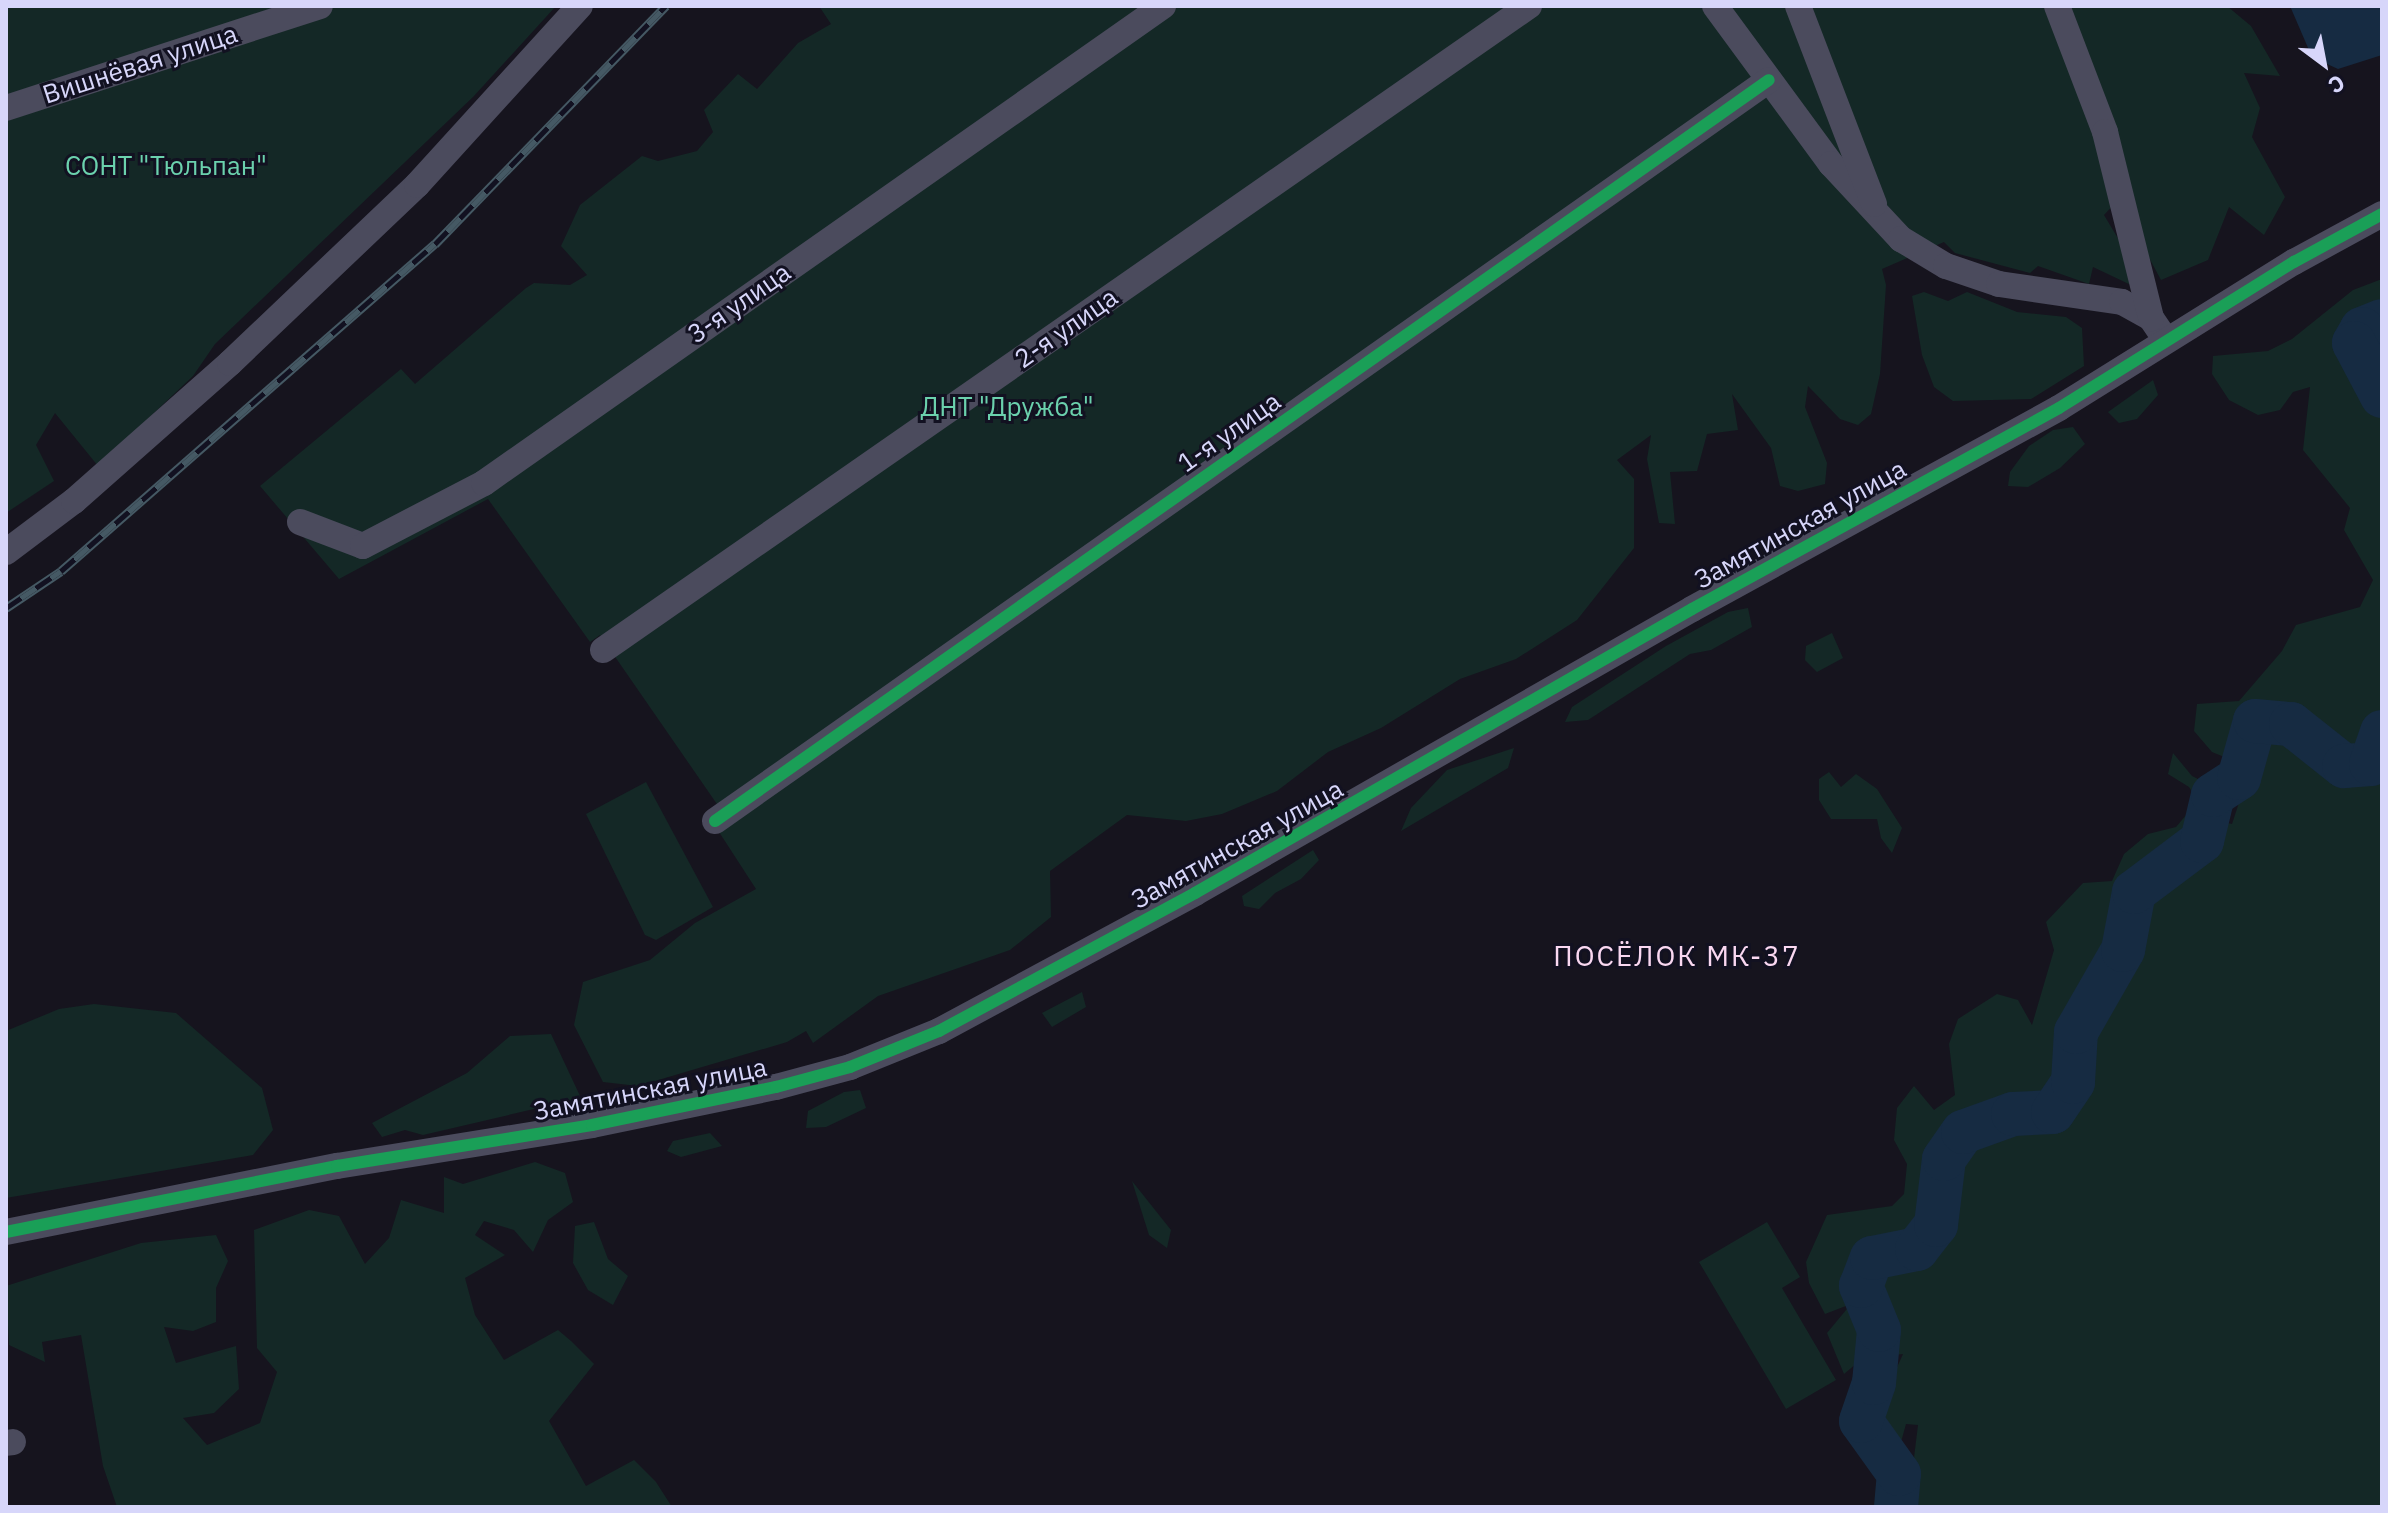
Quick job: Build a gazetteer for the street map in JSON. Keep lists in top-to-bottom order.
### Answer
{
  "streets": {
    "street": [
      "Вишнёвая улица",
      "3-я улица",
      "2-я улица",
      "1-я улица",
      "Замятинская улица"
    ]
  },
  "districts": ["ПОСЁЛОК МК-37"],
  "parks": ["СОНТ \"Тюльпан\"", "ДНТ \"Дружба\""],
  "north": "bottom right"
}
